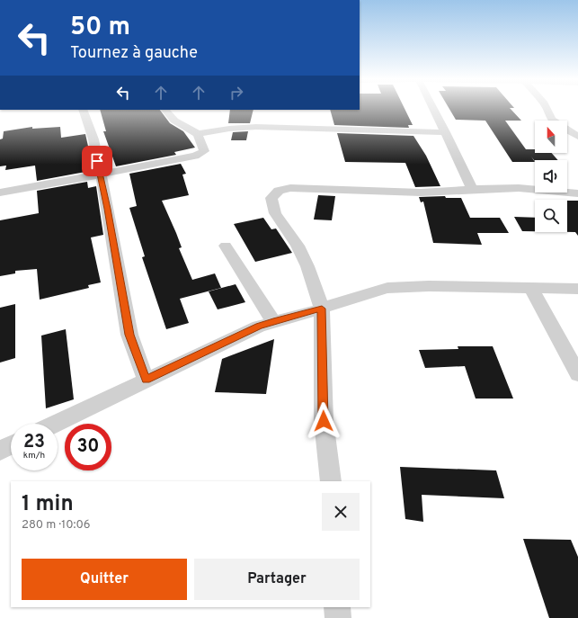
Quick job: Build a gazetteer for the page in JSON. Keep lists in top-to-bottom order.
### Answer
{
  "north": "top",
  "page": {
    "turn": ["50 m", "Tournez à gauche"],
    "speed": "23 km/h",
    "limit": "30",
    "heading": ["1 min", "280 m · 10:06"],
    "buttons": ["Quitter", "Partager"]
  }
}
